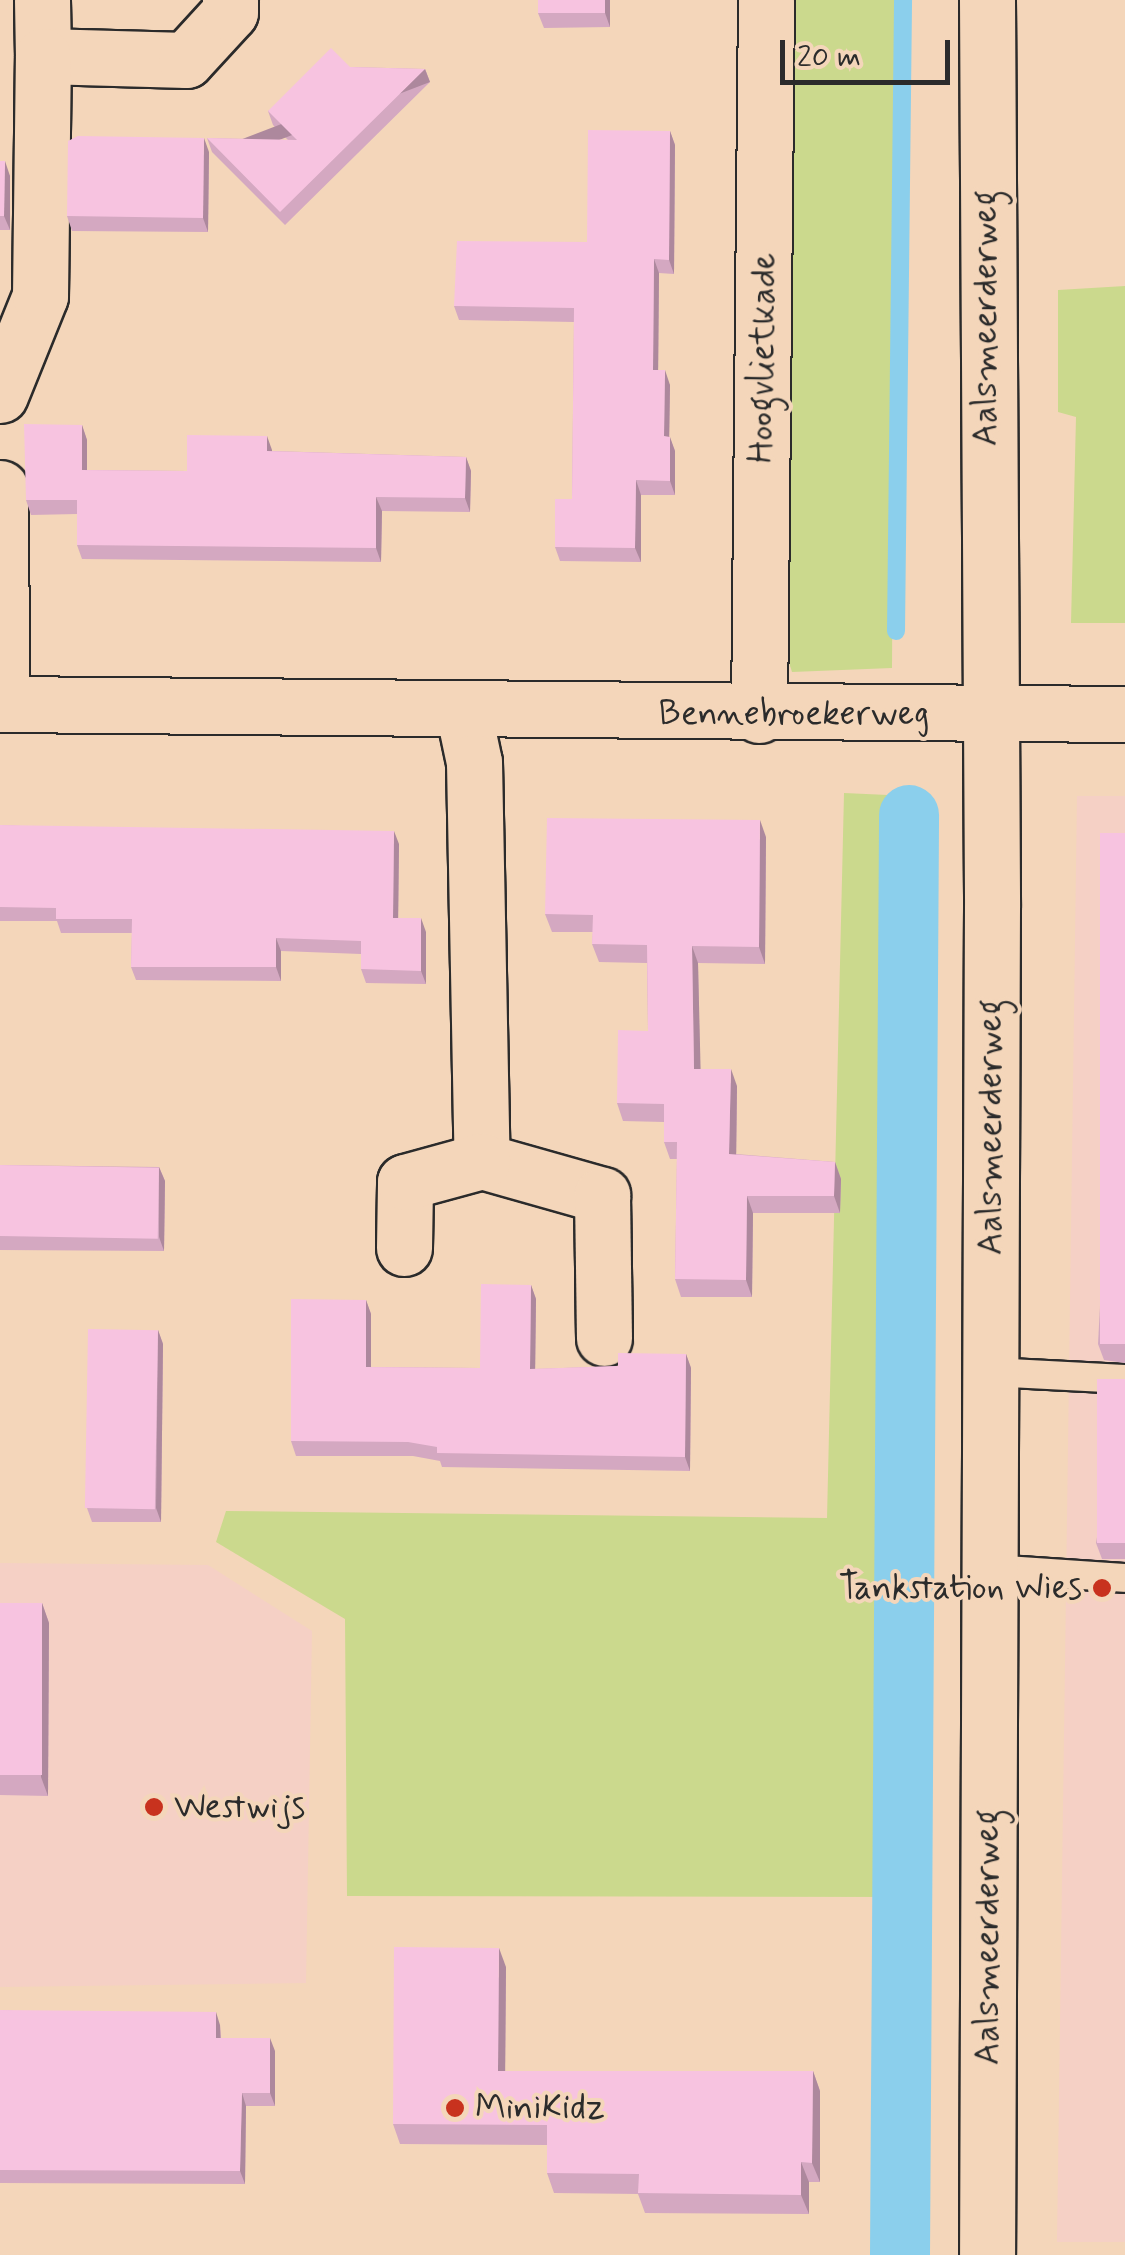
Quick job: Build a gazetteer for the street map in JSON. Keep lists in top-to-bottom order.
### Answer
{
  "streets": {
    "street": ["Aalsmeerderweg", "Hoogvlietkade", "Bennebroekerweg"]
  },
  "crossings": [
    ["Aalsmeerderweg", "Bennebroekerweg"],
    ["Hoogvlietkade", "Bennebroekerweg"]
  ],
  "places": ["Tankstation Wies", "Westwijs", "MiniKidz"],
  "scale_bar": "20 m"
}
